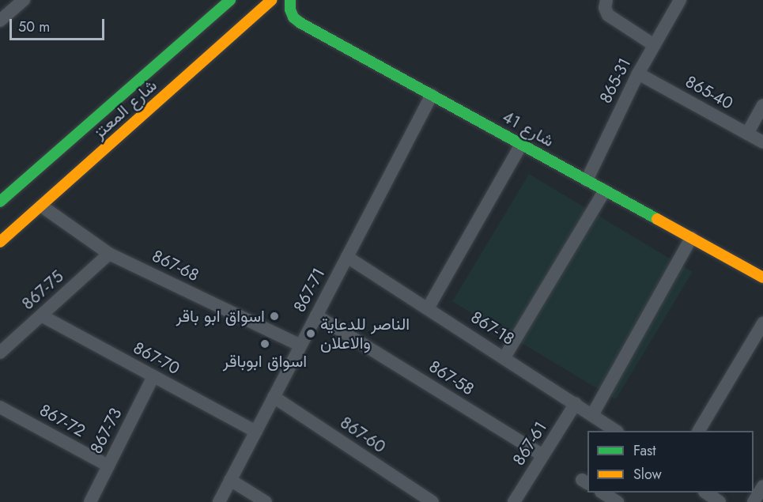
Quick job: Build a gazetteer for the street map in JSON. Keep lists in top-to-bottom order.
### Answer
{
  "streets": {
    "street": [
      "865-31",
      "865-40",
      "شارع المعتز",
      "شارع 41",
      "867-68",
      "867-75",
      "867-71",
      "867-18",
      "867-70",
      "867-58",
      "867-72",
      "867-73",
      "867-60",
      "867-61"
    ]
  },
  "crossings": [
    ["865-31", "865-40"],
    ["865-31", "شارع 41"],
    ["شارع المعتز", "867-68"],
    ["شارع 41", "867-71"],
    ["867-68", "867-75"],
    ["867-68", "867-71"],
    ["867-75", "867-70"],
    ["867-71", "867-18"],
    ["867-71", "867-70"],
    ["867-71", "867-58"],
    ["867-71", "867-60"],
    ["867-18", "867-61"],
    ["867-70", "867-73"],
    ["867-58", "867-61"],
    ["867-72", "867-73"]
  ],
  "places": ["اسواق ابو باقر", "الناصر للدعاية والاعلان", "اسواق ابوباقر"],
  "legend": ["Fast", "Slow"],
  "scale_bar": "50 m"
}
